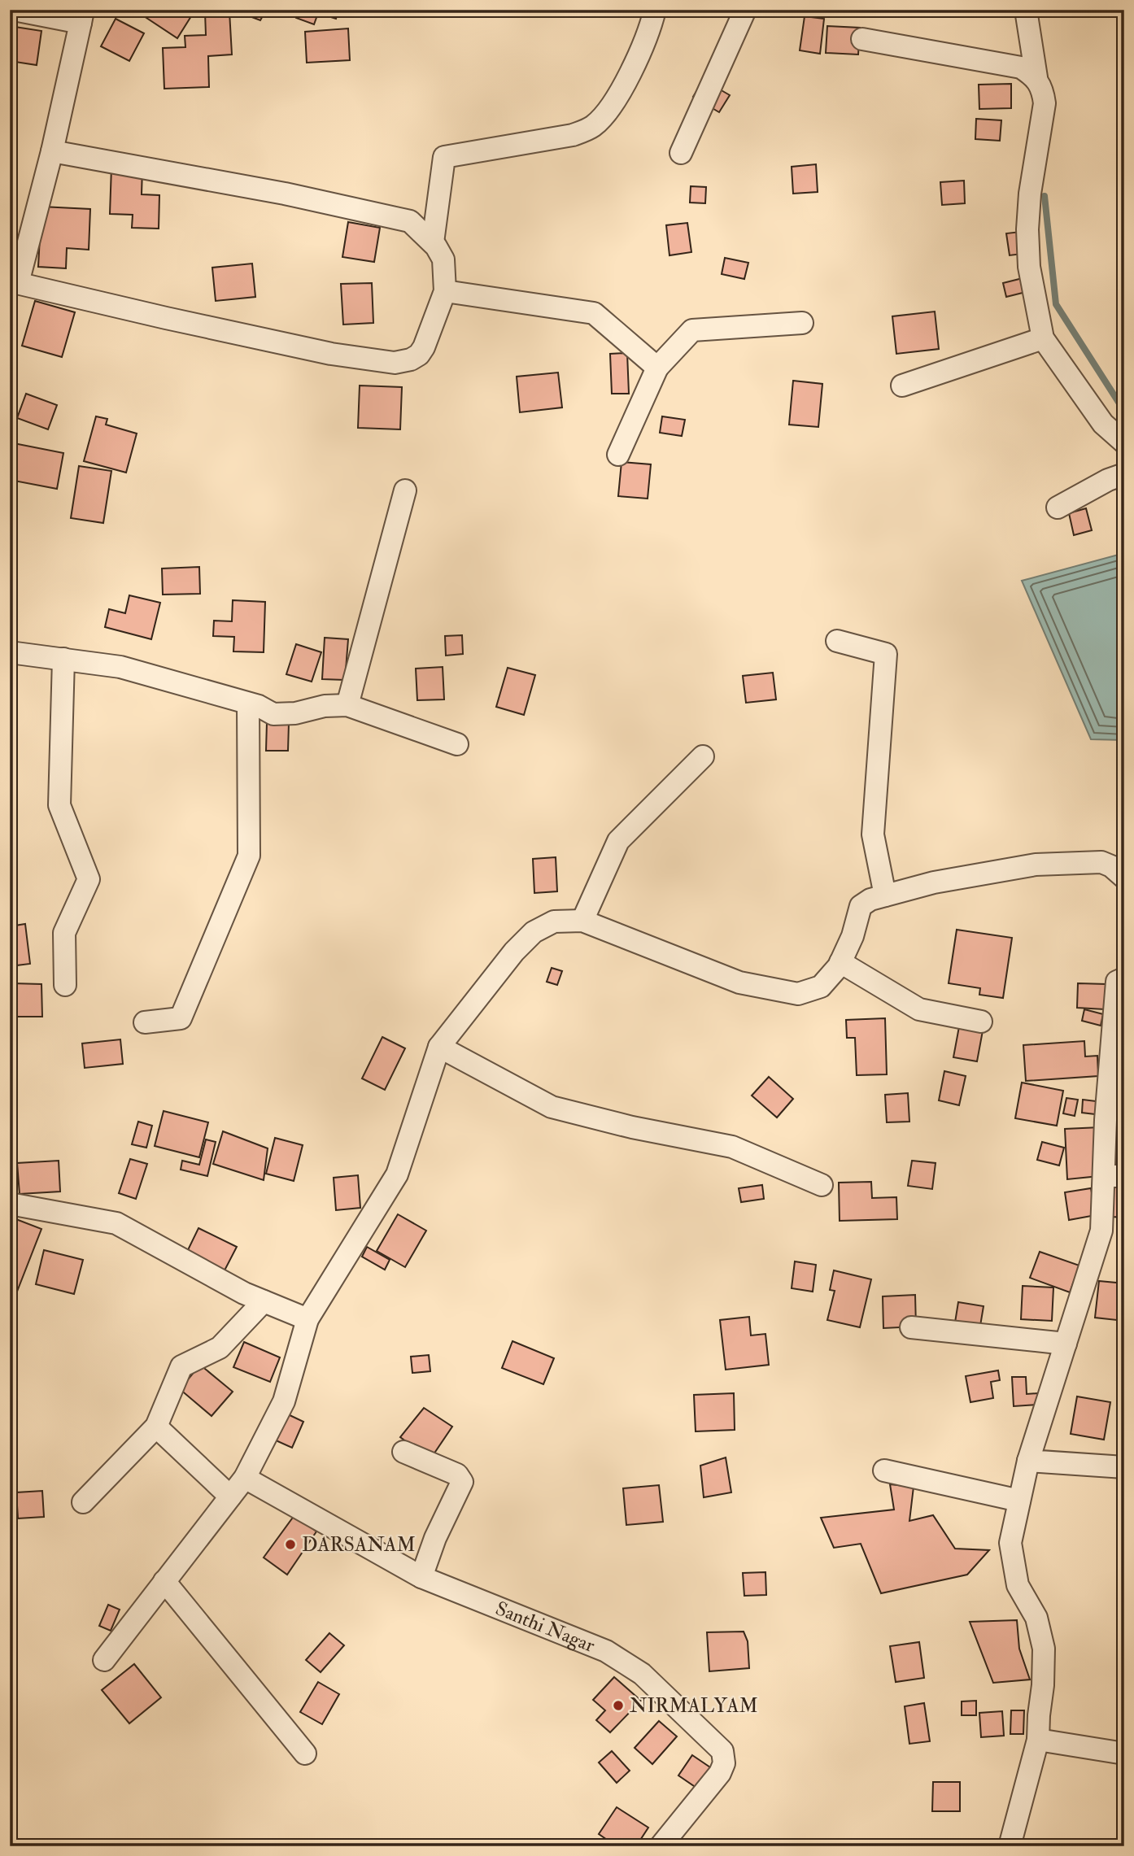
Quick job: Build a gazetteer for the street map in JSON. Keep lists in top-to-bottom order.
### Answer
{
  "streets": {
    "street": ["Santhi Nagar"]
  },
  "places": ["DARSANAM", "NIRMALYAM"]
}
